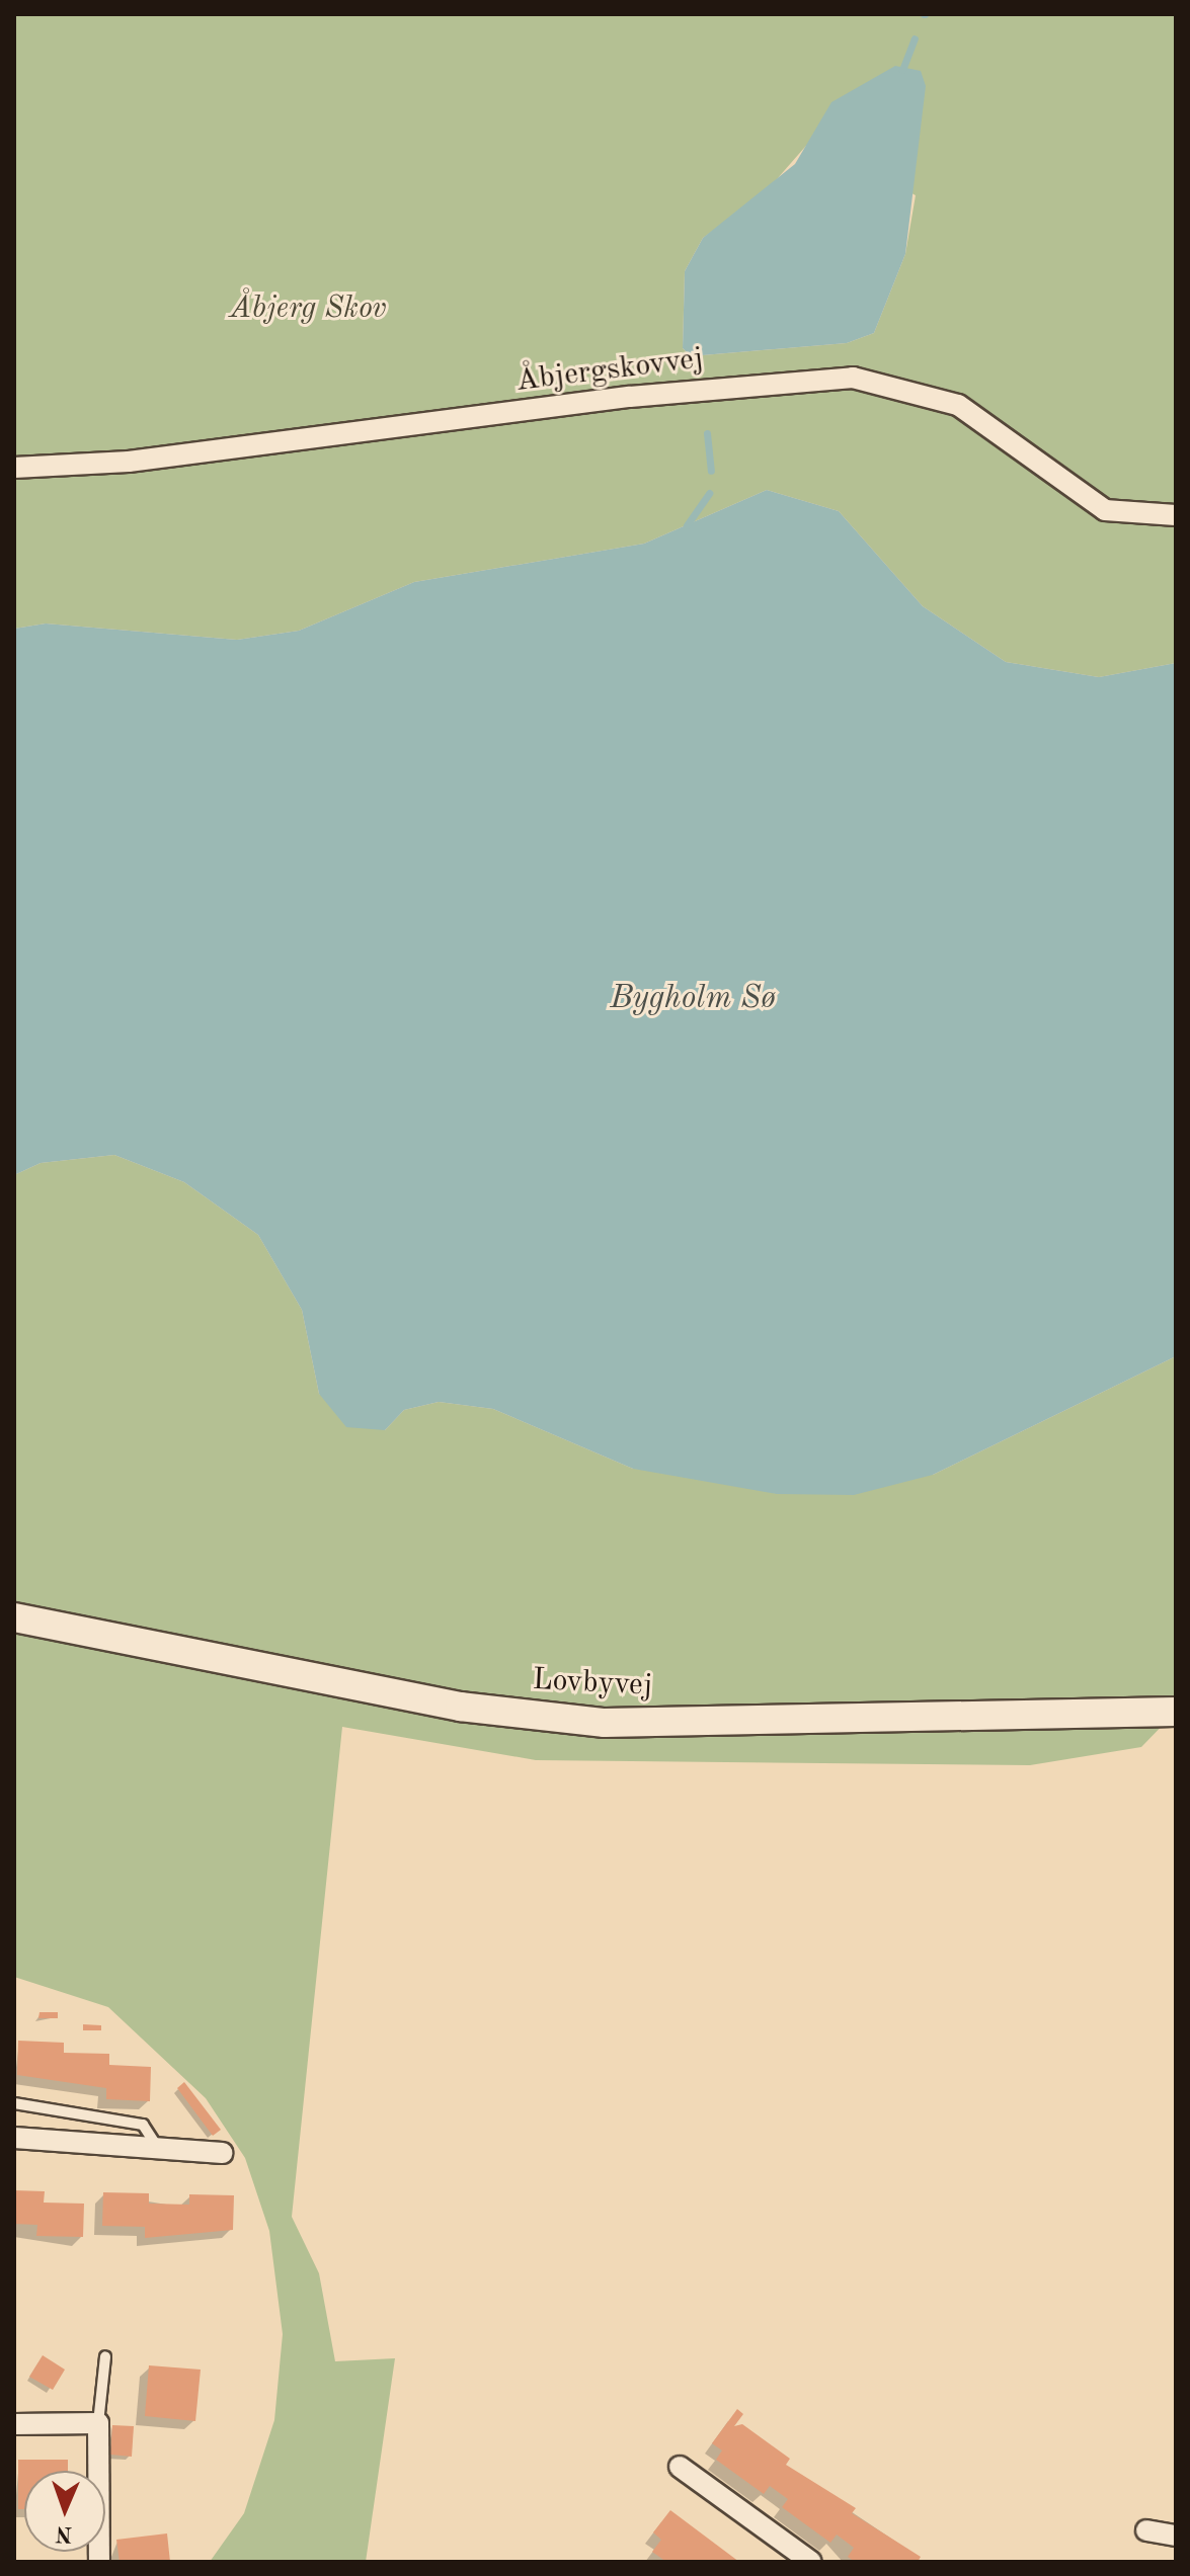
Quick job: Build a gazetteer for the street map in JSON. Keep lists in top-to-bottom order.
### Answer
{
  "streets": {
    "street": ["Åbjergskovvej", "Lovbyvej"]
  },
  "water": ["Bygholm Sø"],
  "parks": ["Åbjerg Skov"],
  "north": "bottom"
}
